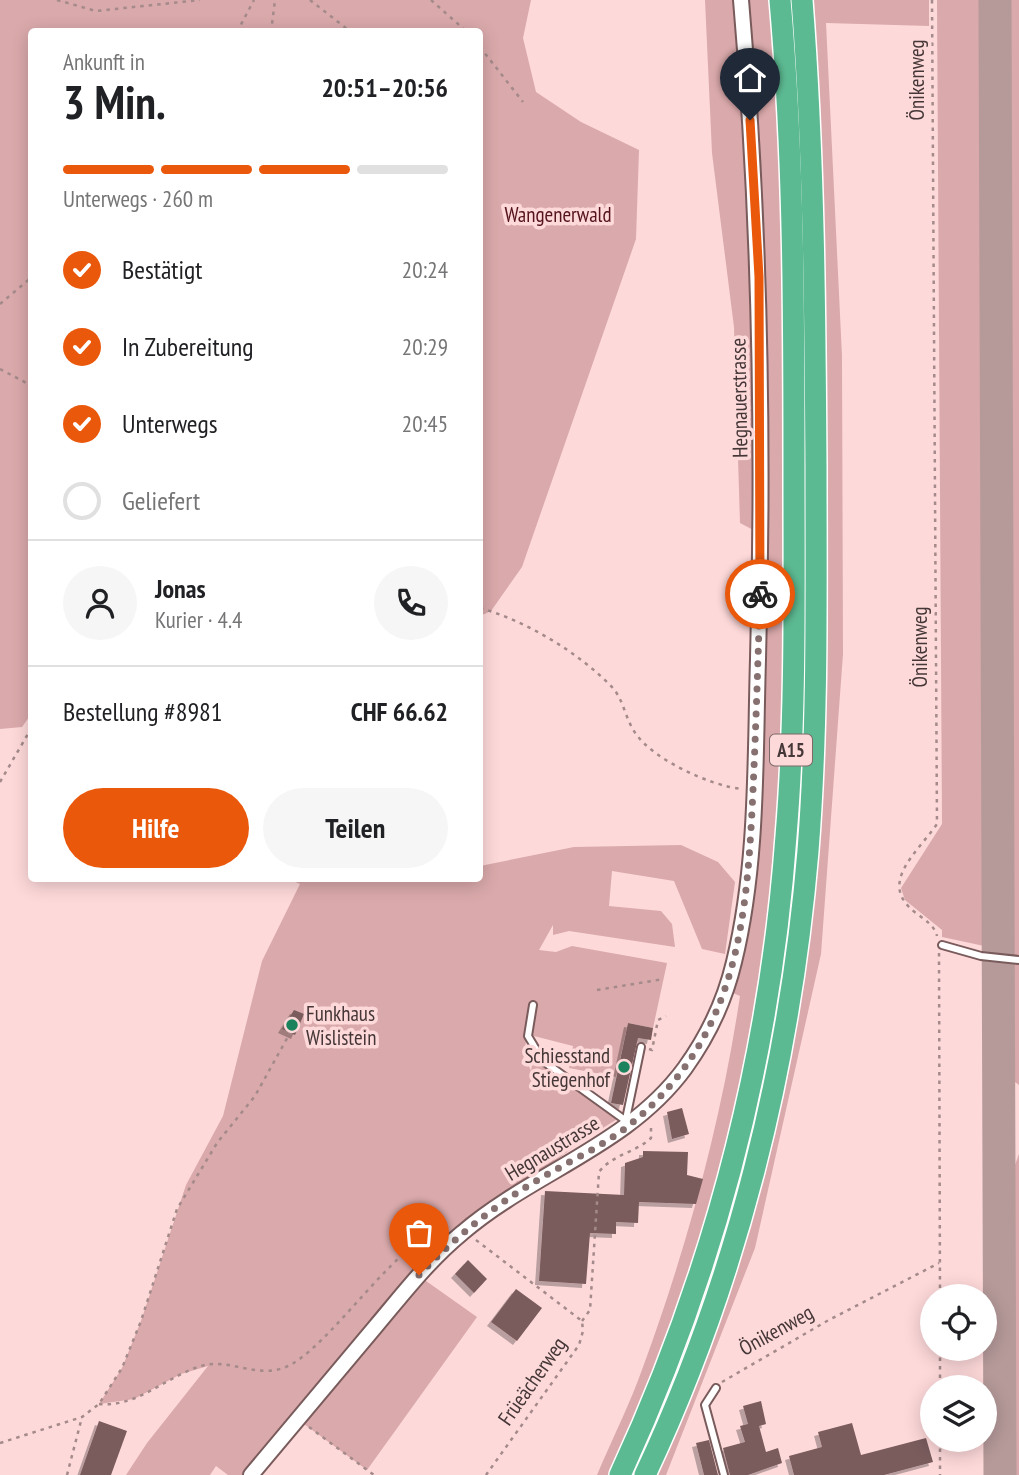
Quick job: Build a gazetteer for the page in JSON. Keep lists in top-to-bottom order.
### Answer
{
  "streets": {
    "highway": ["A15"],
    "street": ["Hegnauerstrasse", "Hegnaustrasse"],
    "path": ["Önikenweg", "Früeächerweg"]
  },
  "crossings": [
    ["Hegnauerstrasse", "Hegnaustrasse"],
    ["Hegnaustrasse", "Früeächerweg"]
  ],
  "parks": ["Wangenerwald"],
  "places": ["Funkhaus Wislistein", "Schiesstand Stiegenhof"],
  "page": {
    "heading": ["3 Min.", "Ankunft in", "20:51–20:56"],
    "panel": [
      "Jonas",
      "Kurier · 4.4",
      "Bestellung #8981",
      "CHF 66.62"
    ],
    "bar": "Unterwegs · 260 m",
    "list": [
      ["Bestätigt", "20:24"],
      ["In Zubereitung", "20:29"],
      ["Unterwegs", "20:45"],
      "Geliefert"
    ],
    "buttons": ["Hilfe", "Teilen"]
  }
}
